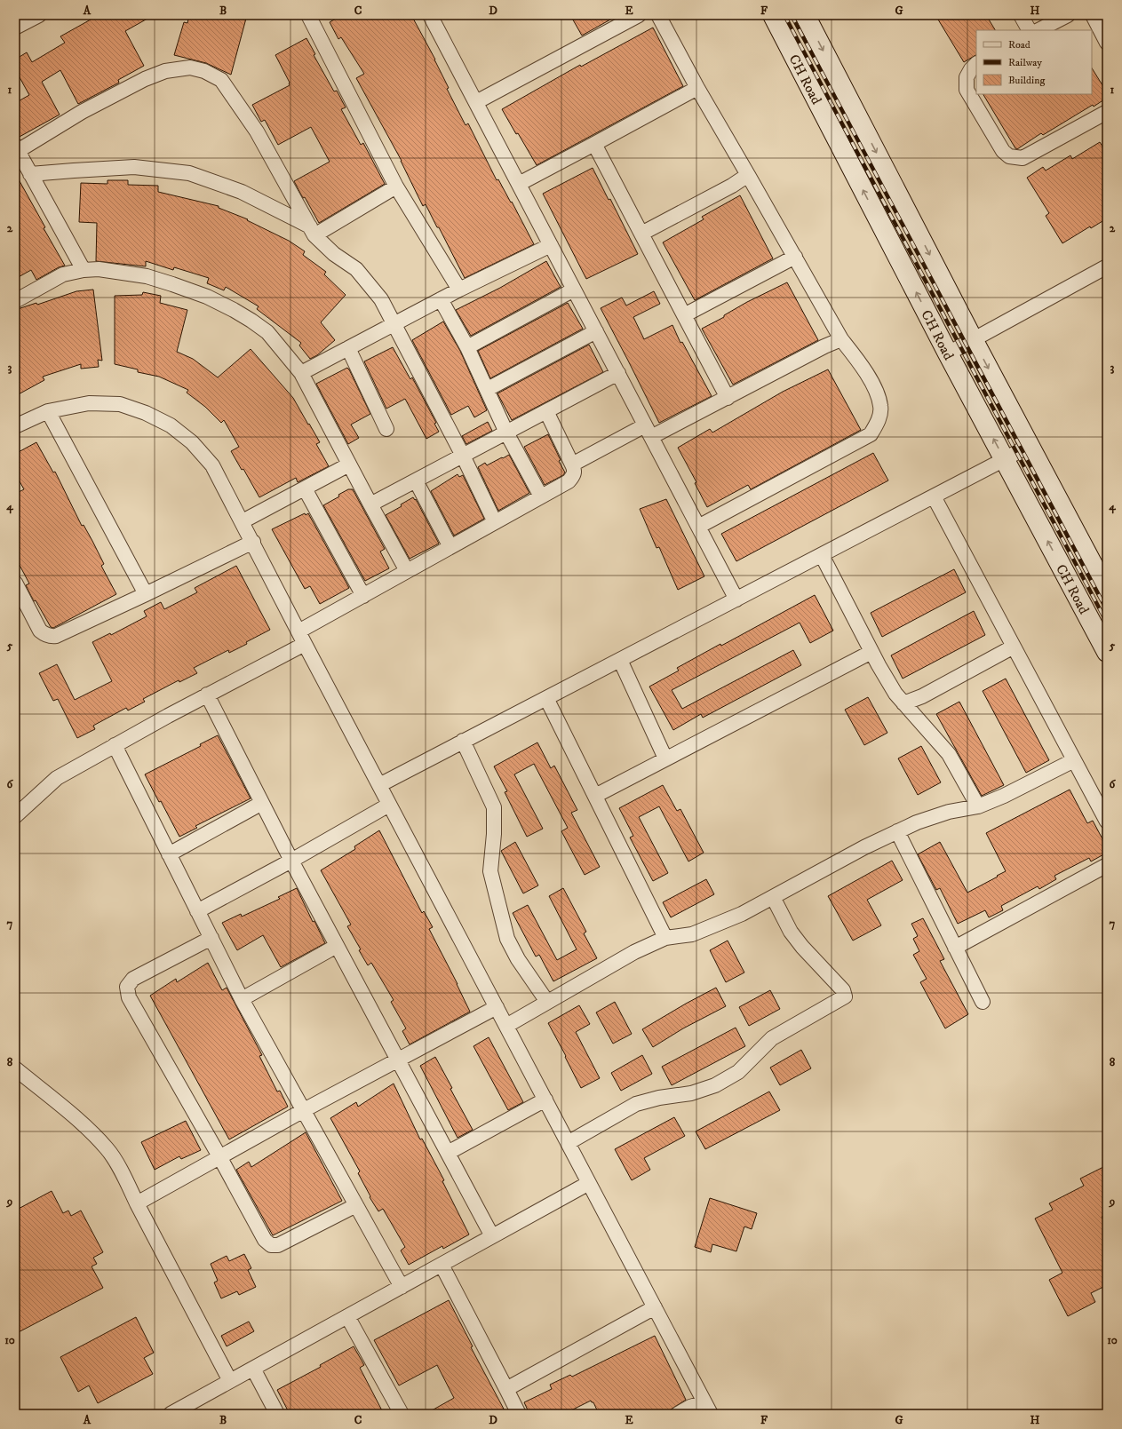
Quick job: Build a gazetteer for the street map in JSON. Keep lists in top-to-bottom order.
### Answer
{
  "streets": {
    "street": ["CH Road"]
  },
  "legend": ["Road", "Railway", "Building"],
  "grid": {
    "columns": [
      "A",
      "B",
      "C",
      "D",
      "E",
      "F",
      "G",
      "H"
    ],
    "rows": [
      "1",
      "2",
      "3",
      "4",
      "5",
      "6",
      "7",
      "8",
      "9",
      "10"
    ]
  }
}
